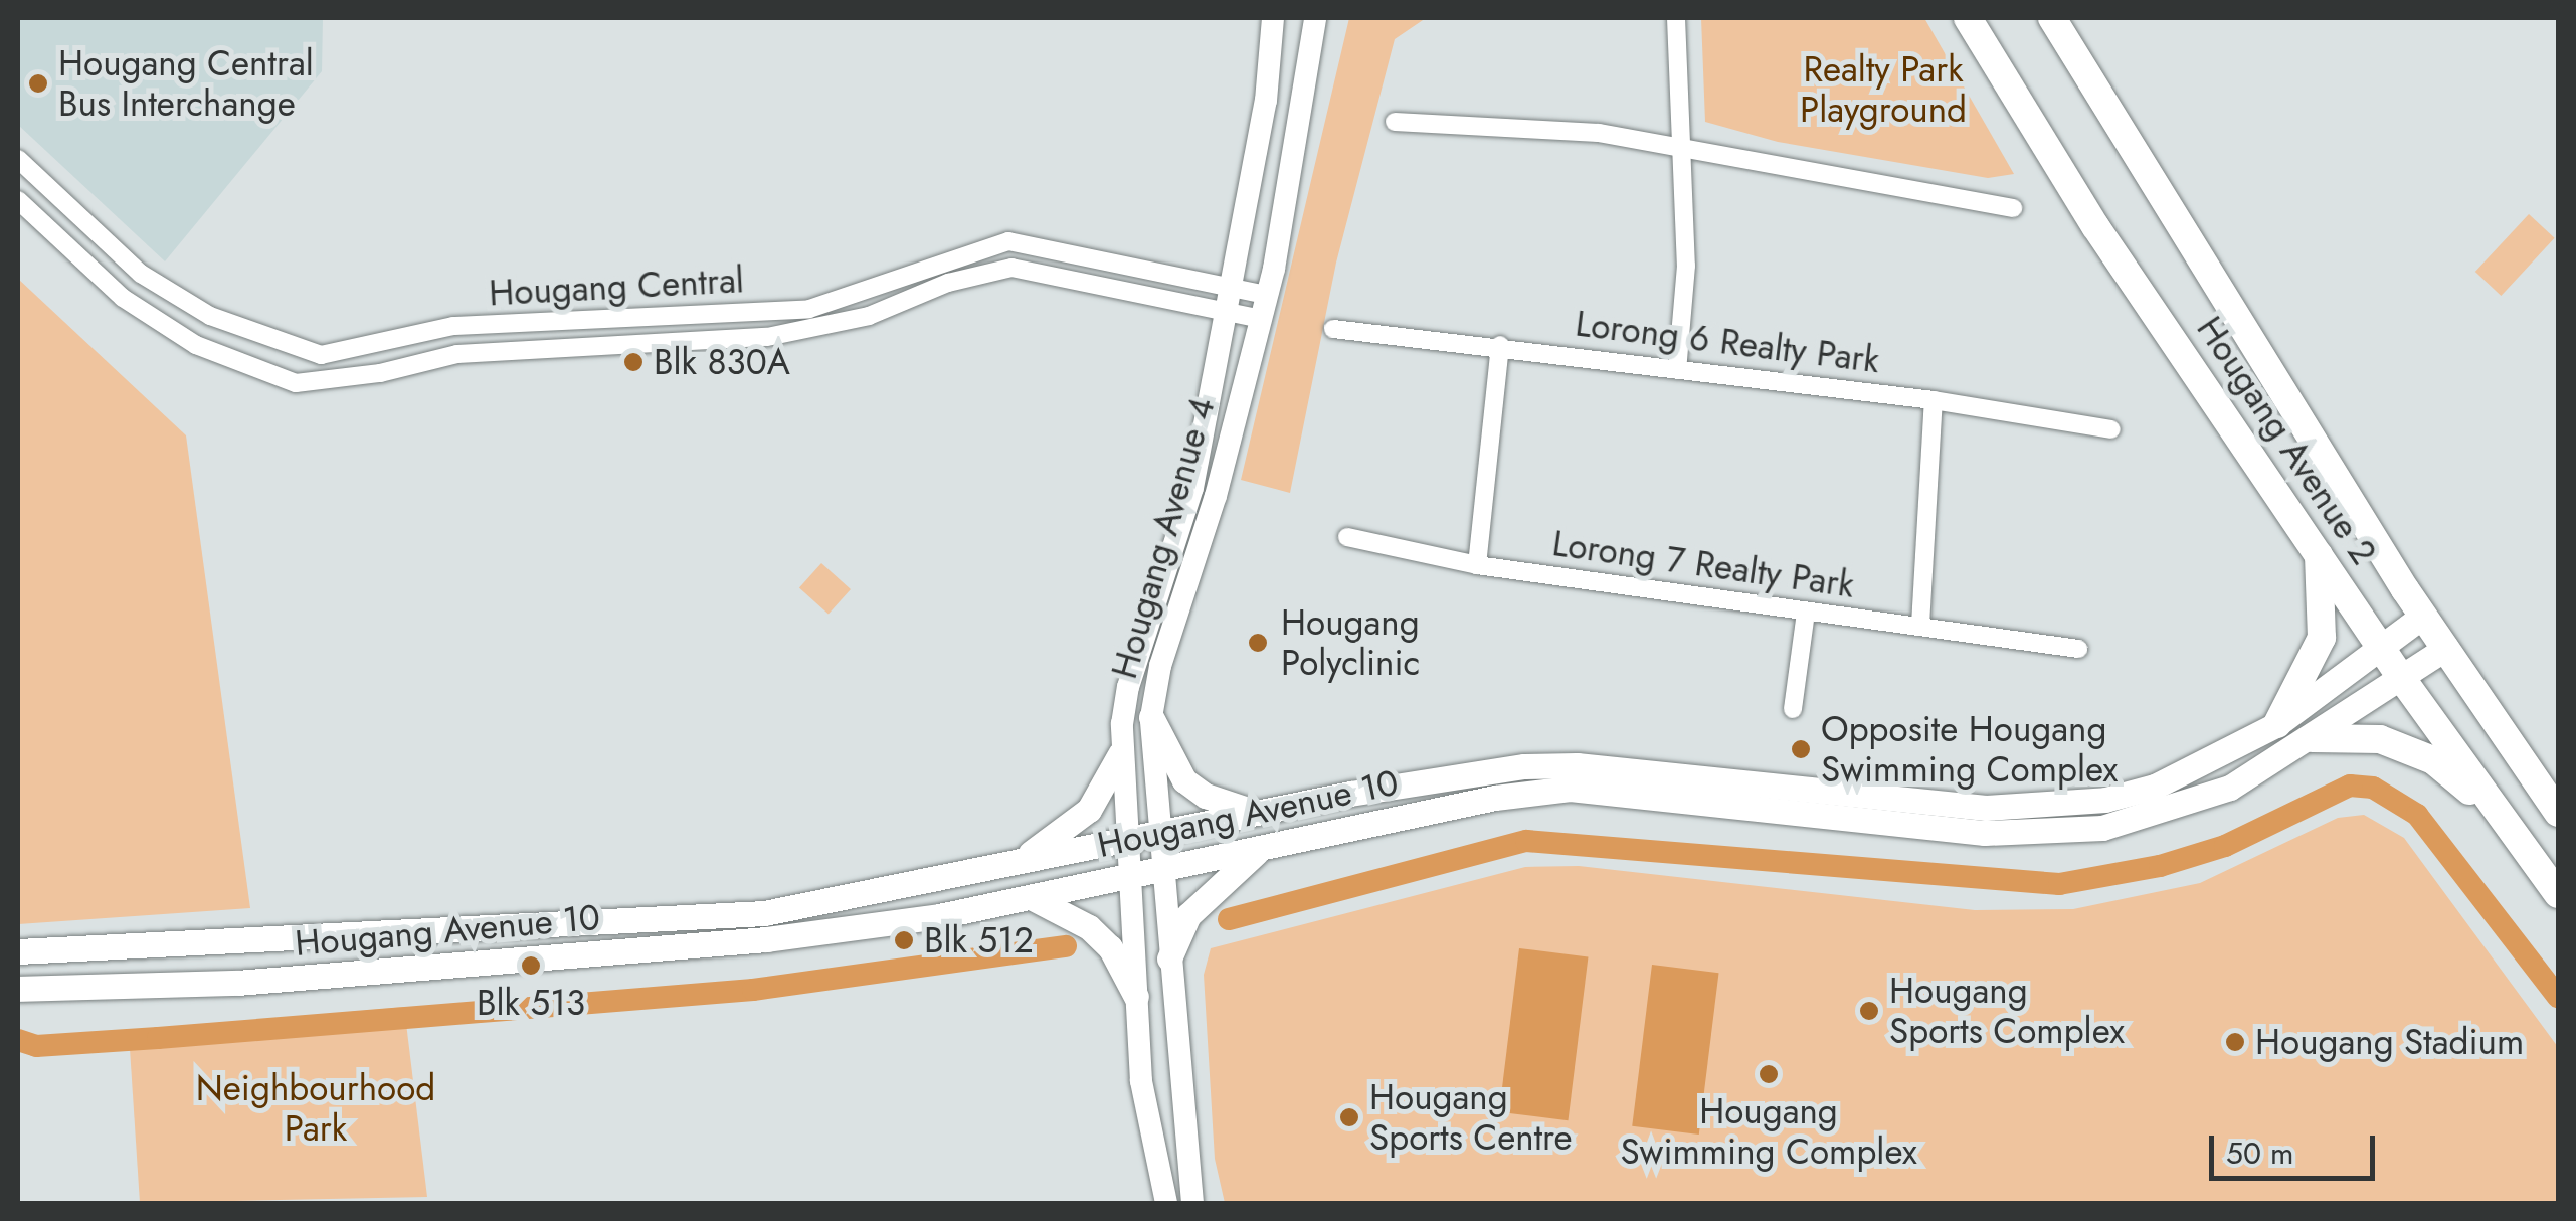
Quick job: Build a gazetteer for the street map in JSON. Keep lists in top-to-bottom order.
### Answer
{
  "streets": {
    "highway": ["Hougang Avenue 2"],
    "main road": ["Hougang Avenue 10"],
    "street": [
      "Hougang Central",
      "Lorong 6 Realty Park",
      "Hougang Avenue 4",
      "Lorong 7 Realty Park"
    ]
  },
  "crossings": [
    ["Hougang Central", "Hougang Avenue 4"],
    ["Hougang Avenue 2", "Hougang Avenue 10"],
    ["Hougang Avenue 4", "Hougang Avenue 10"]
  ],
  "parks": ["Realty Park Playground", "Neighbourhood Park"],
  "places": [
    "Hougang Central Bus Interchange",
    "Blk 830A",
    "Hougang Polyclinic",
    "Opposite Hougang Swimming Complex",
    "Blk 512",
    "Blk 513",
    "Hougang Sports Complex",
    "Hougang Stadium",
    "Hougang Swimming Complex",
    "Hougang Sports Centre"
  ],
  "scale_bar": "50 m"
}
